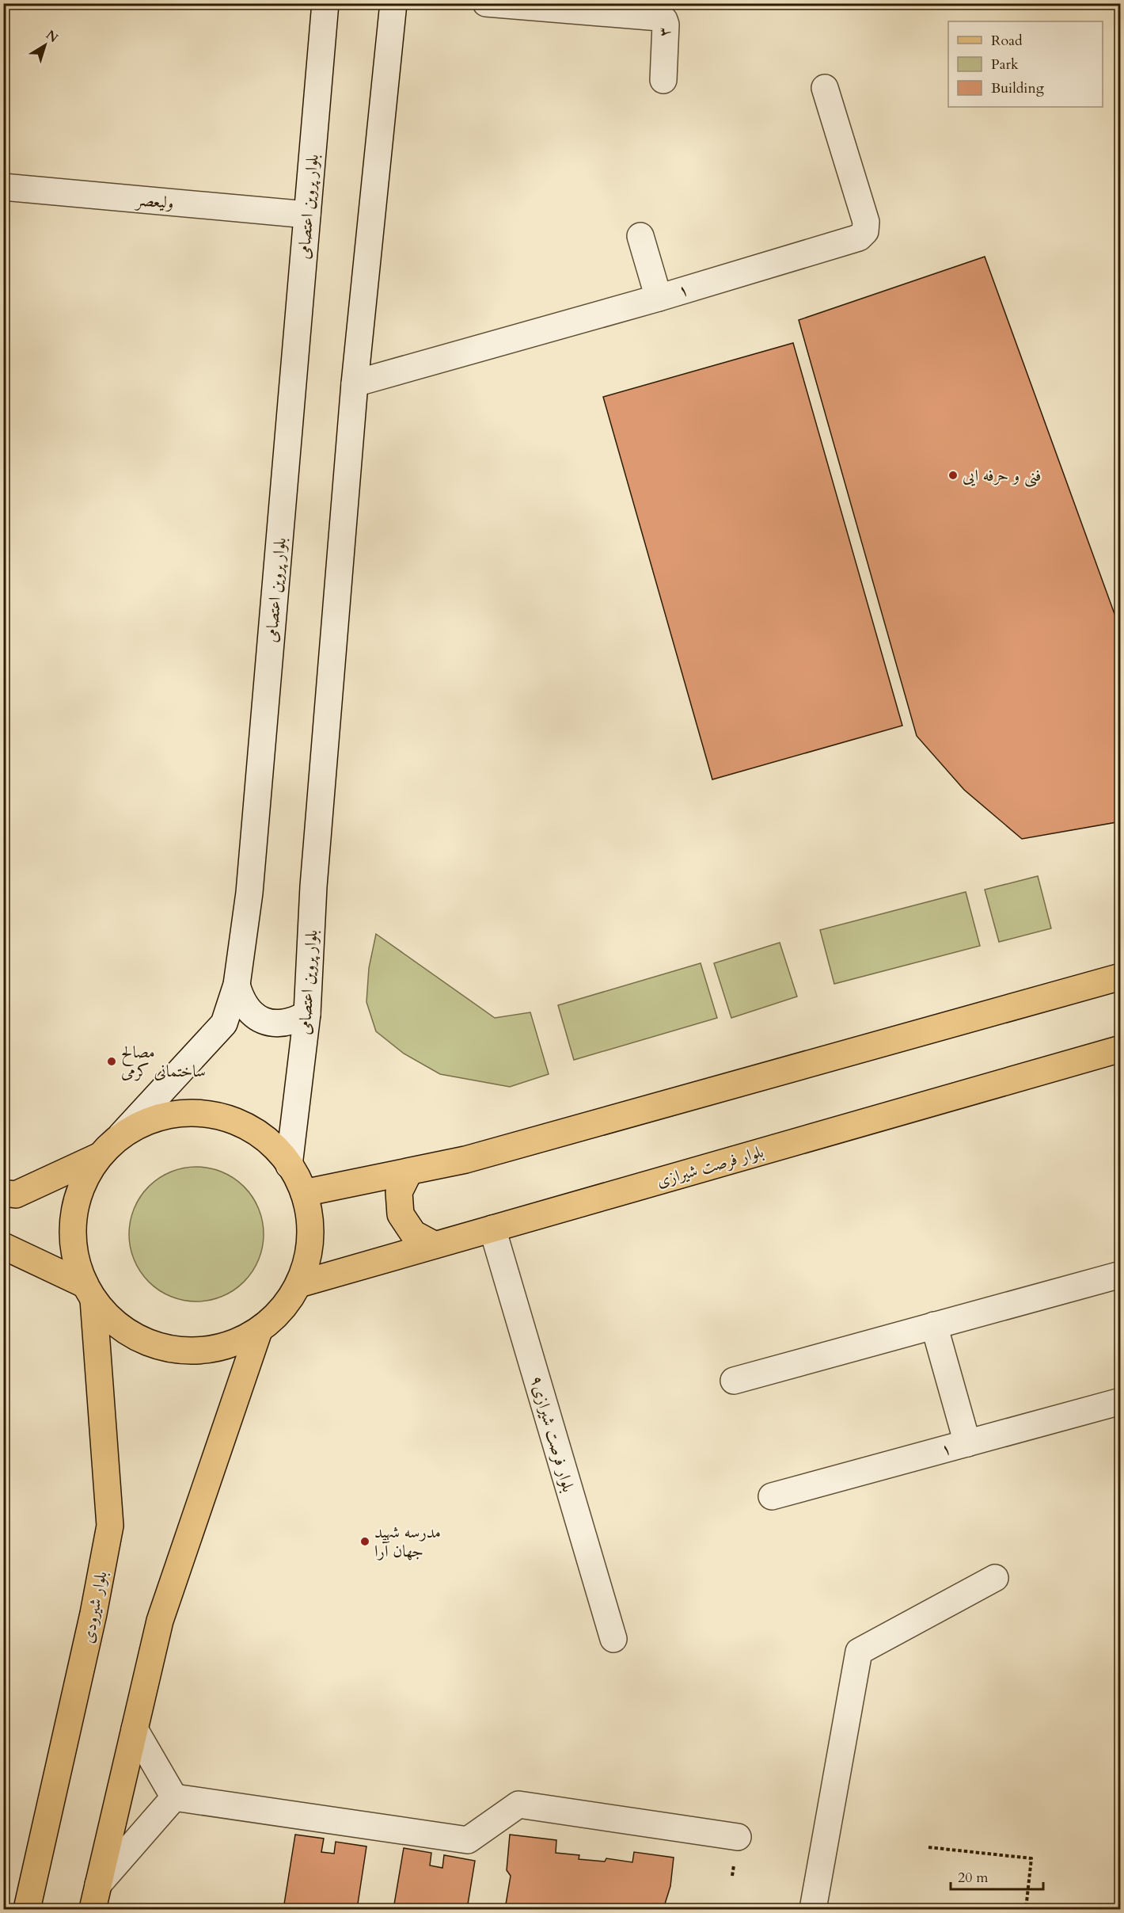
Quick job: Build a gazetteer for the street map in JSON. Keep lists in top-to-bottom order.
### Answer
{
  "streets": {
    "main road": ["بلوار فرصت شیرازی", "بلوار شیرودی"],
    "street": [
      "۳",
      "ولیعصر",
      "بلوار پروین اعتصامی",
      "۱",
      "۹بلوار فرصت شیرازی"
    ]
  },
  "crossings": [
    ["ولیعصر", "بلوار پروین اعتصامی"],
    ["بلوار پروین اعتصامی", "۱"],
    ["بلوار فرصت شیرازی", "۹بلوار فرصت شیرازی"]
  ],
  "places": ["فنی و حرفه ایی", "مصالح ساختمانی کرمی", "مدرسه شهید جهان آرا"],
  "legend": ["Road", "Park", "Building"],
  "scale_bar": "20 m",
  "north": "top right"
}
